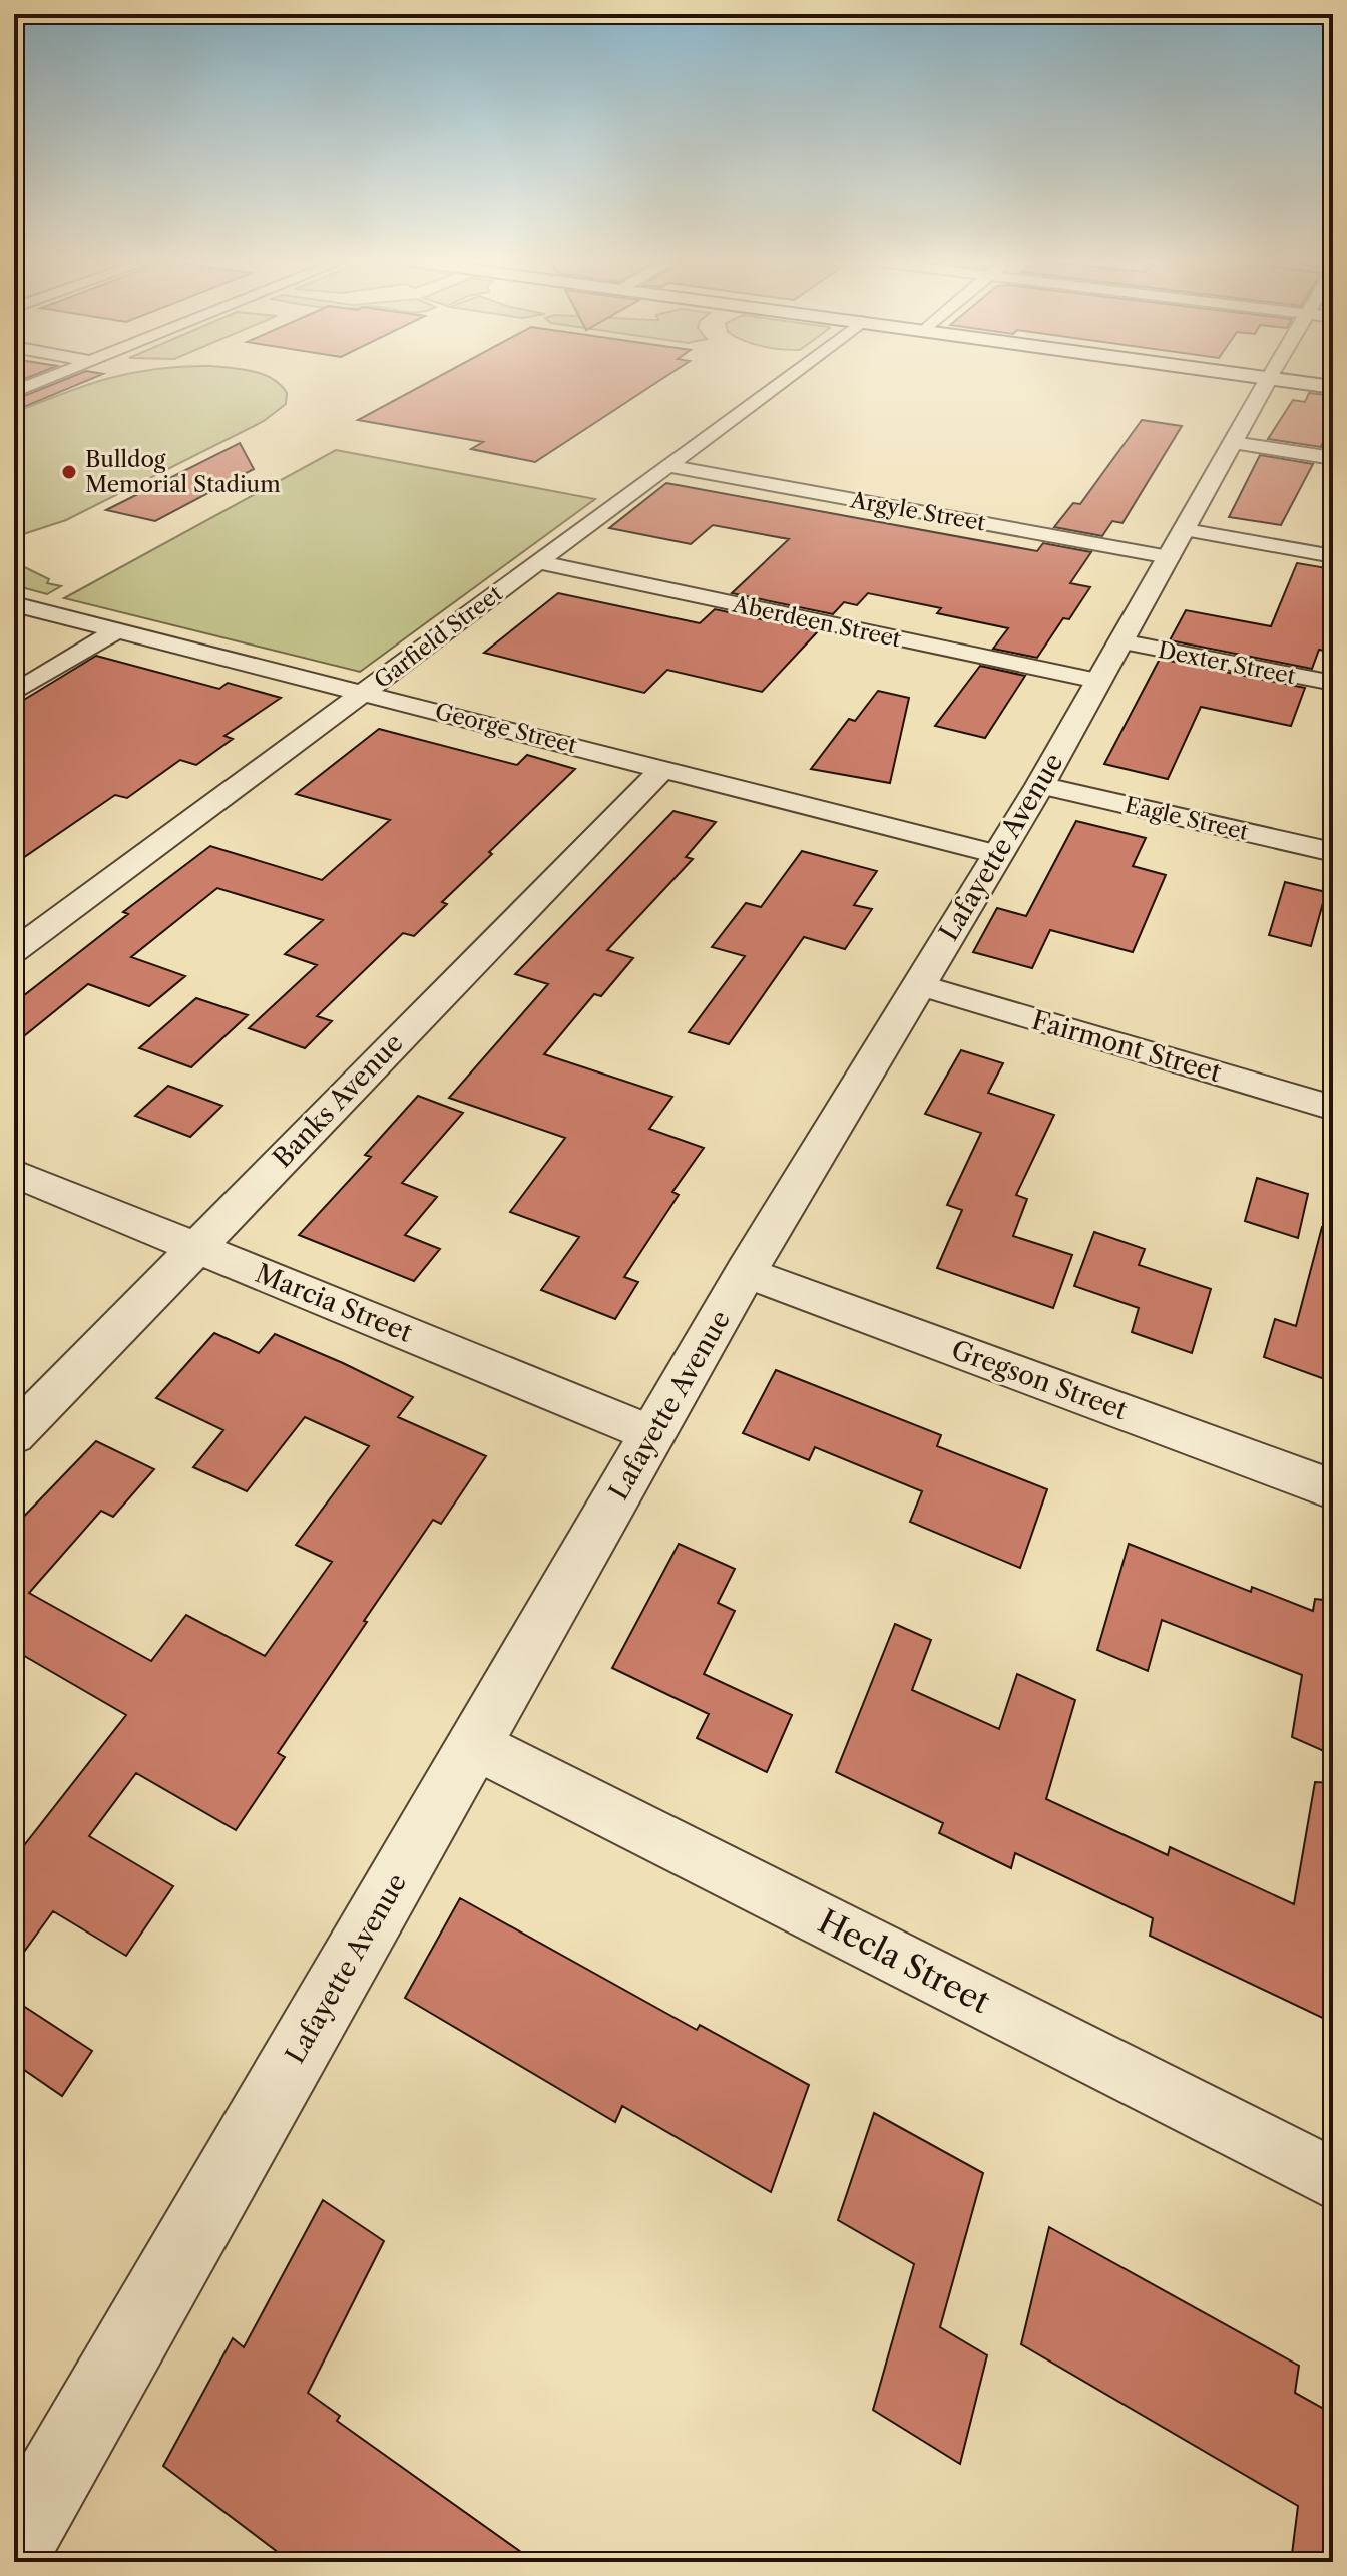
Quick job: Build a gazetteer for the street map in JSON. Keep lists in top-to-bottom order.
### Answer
{
  "streets": {
    "street": [
      "Argyle Street",
      "Aberdeen Street",
      "Garfield Street",
      "Dexter Street",
      "George Street",
      "Eagle Street",
      "Lafayette Avenue",
      "Fairmont Street",
      "Banks Avenue",
      "Marcia Street",
      "Gregson Street",
      "Hecla Street"
    ]
  },
  "crossings": [
    ["Argyle Street", "Garfield Street"],
    ["Argyle Street", "Lafayette Avenue"],
    ["Aberdeen Street", "Garfield Street"],
    ["Aberdeen Street", "Dexter Street"],
    ["Aberdeen Street", "Lafayette Avenue"],
    ["Garfield Street", "George Street"],
    ["Dexter Street", "Lafayette Avenue"],
    ["George Street", "Lafayette Avenue"],
    ["George Street", "Banks Avenue"],
    ["Eagle Street", "Lafayette Avenue"],
    ["Lafayette Avenue", "Fairmont Street"],
    ["Lafayette Avenue", "Marcia Street"],
    ["Lafayette Avenue", "Gregson Street"],
    ["Lafayette Avenue", "Hecla Street"],
    ["Banks Avenue", "Marcia Street"]
  ],
  "places": ["Bulldog Memorial Stadium"]
}
